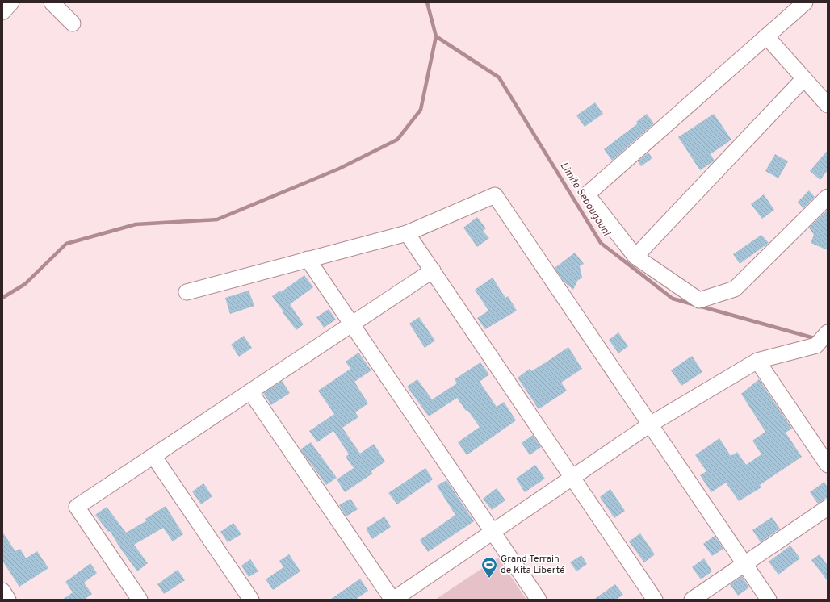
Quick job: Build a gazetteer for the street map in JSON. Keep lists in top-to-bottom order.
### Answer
{
  "water": ["Limite Sebougouni"],
  "places": {
    "sports": ["Grand Terrain de Kita Liberté"]
  }
}
